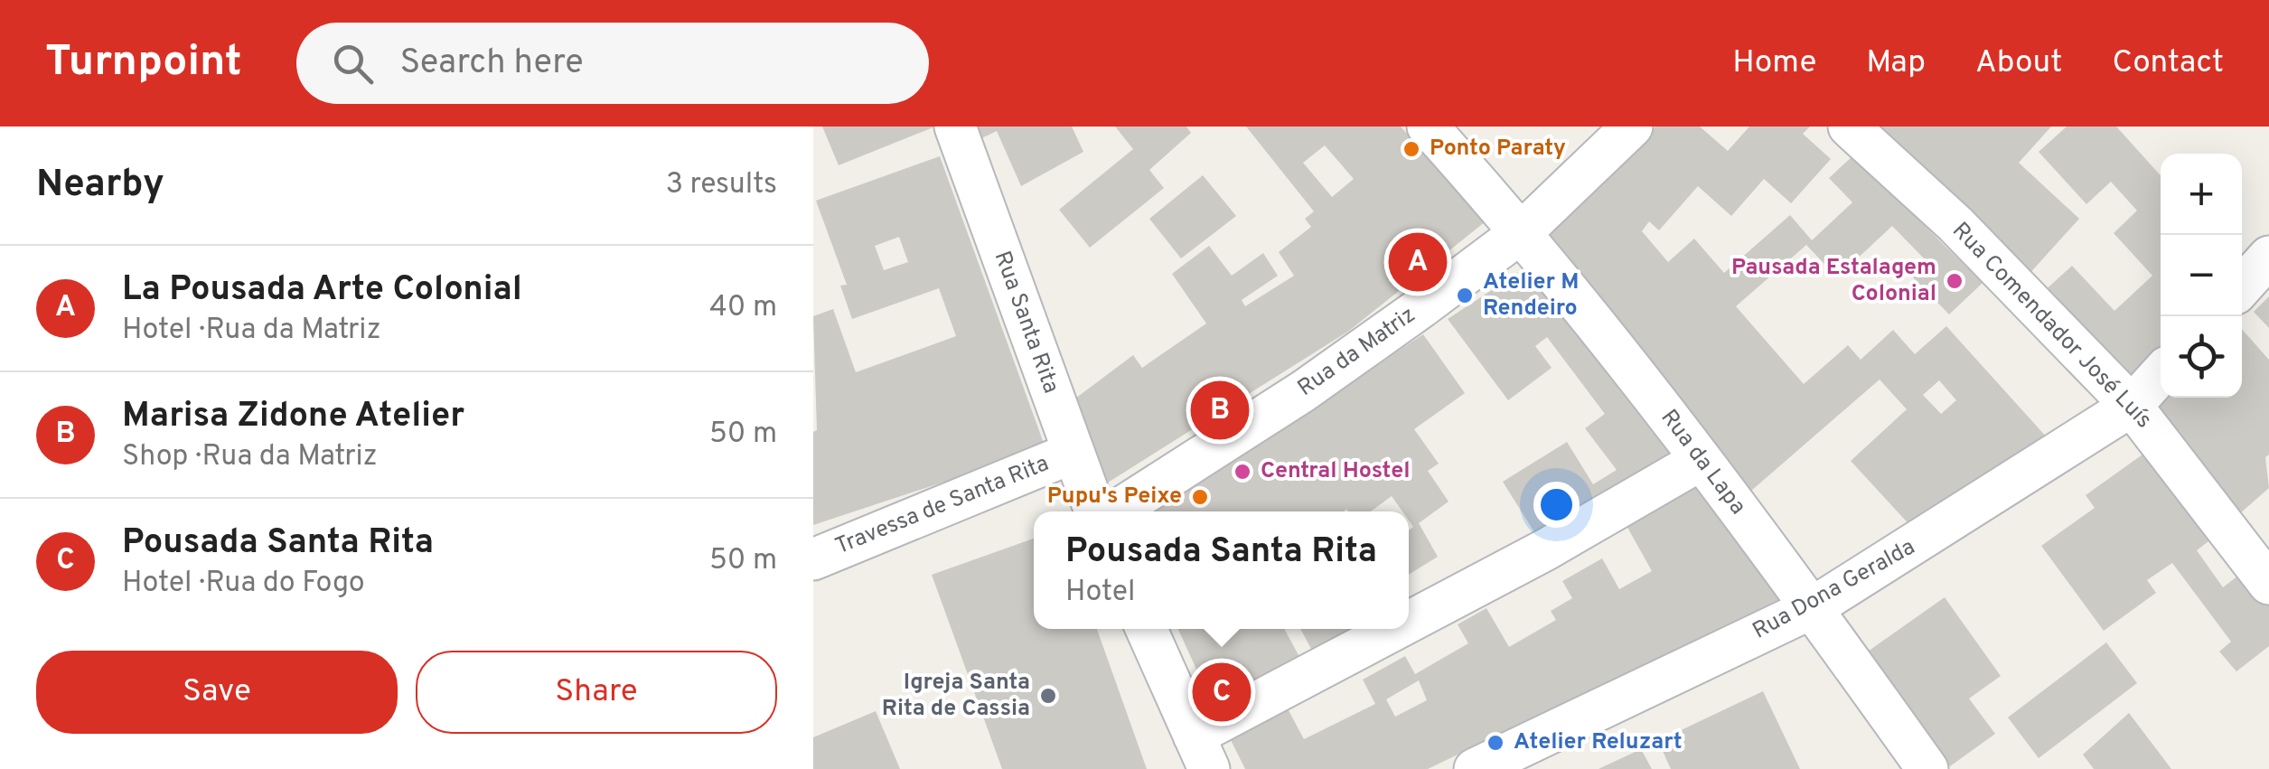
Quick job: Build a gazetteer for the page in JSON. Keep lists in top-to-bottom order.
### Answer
{
  "streets": {
    "street": [
      "Rua Santa Rita",
      "Rua Comendador José Luís",
      "Rua da Matriz",
      "Rua da Lapa",
      "Travessa de Santa Rita",
      "Rua Dona Geralda"
    ]
  },
  "crossings": [
    ["Rua Santa Rita", "Travessa de Santa Rita"],
    ["Rua Comendador José Luís", "Rua Dona Geralda"],
    ["Rua da Matriz", "Rua da Lapa"],
    ["Rua da Lapa", "Rua Dona Geralda"]
  ],
  "places": [
    "Ponto Paraty",
    "Pausada Estalagem Colonial",
    "Atelier M Rendeiro",
    "Central Hostel",
    "Pupu's Peixe",
    "Igreja Santa Rita de Cassia",
    "Atelier Reluzart"
  ],
  "page": {
    "header": "Turnpoint",
    "search": "Search here",
    "nav": [
      "Home",
      "Map",
      "About",
      "Contact"
    ],
    "heading": ["Nearby", "3 results"],
    "map_buttons": ["+", "−"],
    "pins": ["A", "B", "C"],
    "list": [
      {
        "mark": "A",
        "name": "La Pousada Arte Colonial",
        "note": "Hotel · Rua da Matriz",
        "value": "40 m"
      },
      {
        "mark": "B",
        "name": "Marisa Zidone Atelier",
        "note": "Shop · Rua da Matriz",
        "value": "50 m"
      },
      {
        "mark": "C",
        "name": "Pousada Santa Rita",
        "note": "Hotel · Rua do Fogo",
        "value": "50 m"
      }
    ],
    "popup": ["Pousada Santa Rita", "Hotel"],
    "buttons": ["Save", "Share"]
  }
}
